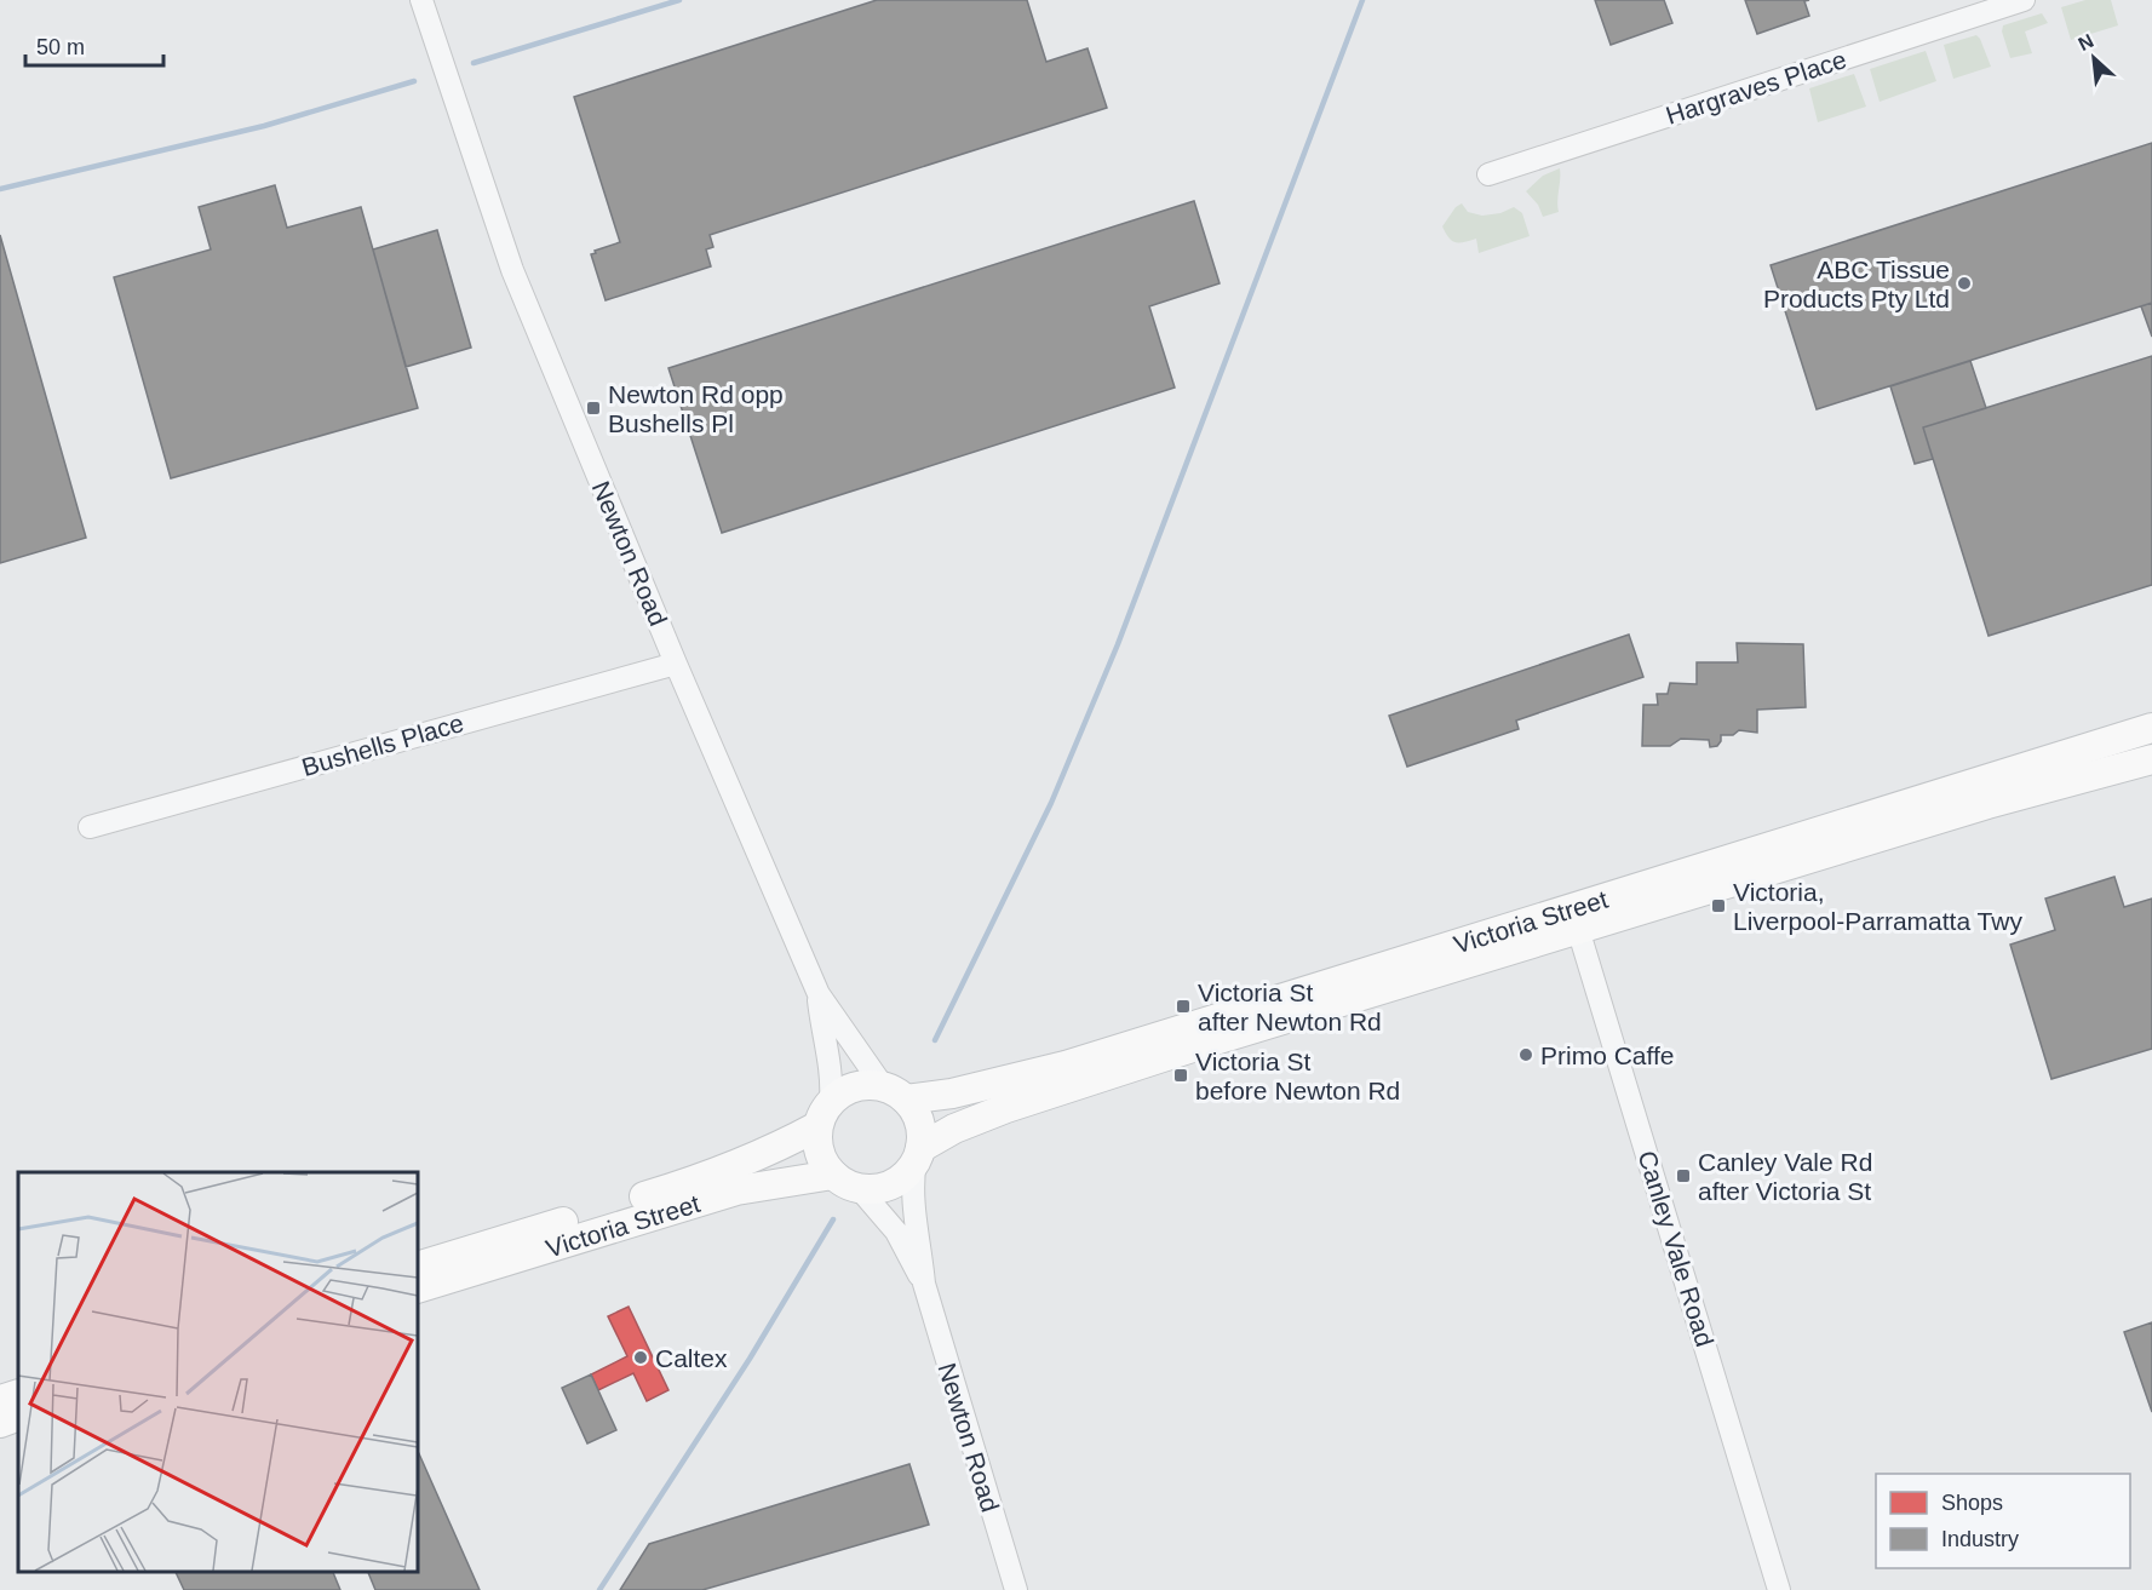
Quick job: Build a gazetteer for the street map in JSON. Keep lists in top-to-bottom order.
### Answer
{
  "streets": {
    "main road": ["Victoria Street"],
    "street": [
      "Hargraves Place",
      "Newton Road",
      "Bushells Place",
      "Canley Vale Road"
    ]
  },
  "crossings": [
    ["Newton Road", "Bushells Place"],
    ["Newton Road", "Victoria Street"],
    ["Victoria Street", "Canley Vale Road"]
  ],
  "places": {
    "other": ["ABC Tissue Products Pty Ltd", "Primo Caffe", "Caltex"],
    "transit": [
      "Newton Rd opp Bushells Pl",
      "Victoria, Liverpool-Parramatta Twy",
      "Victoria St after Newton Rd",
      "Victoria St before Newton Rd",
      "Canley Vale Rd after Victoria St"
    ]
  },
  "legend": ["Shops", "Industry"],
  "scale_bar": "50 m",
  "north": "top left"
}
